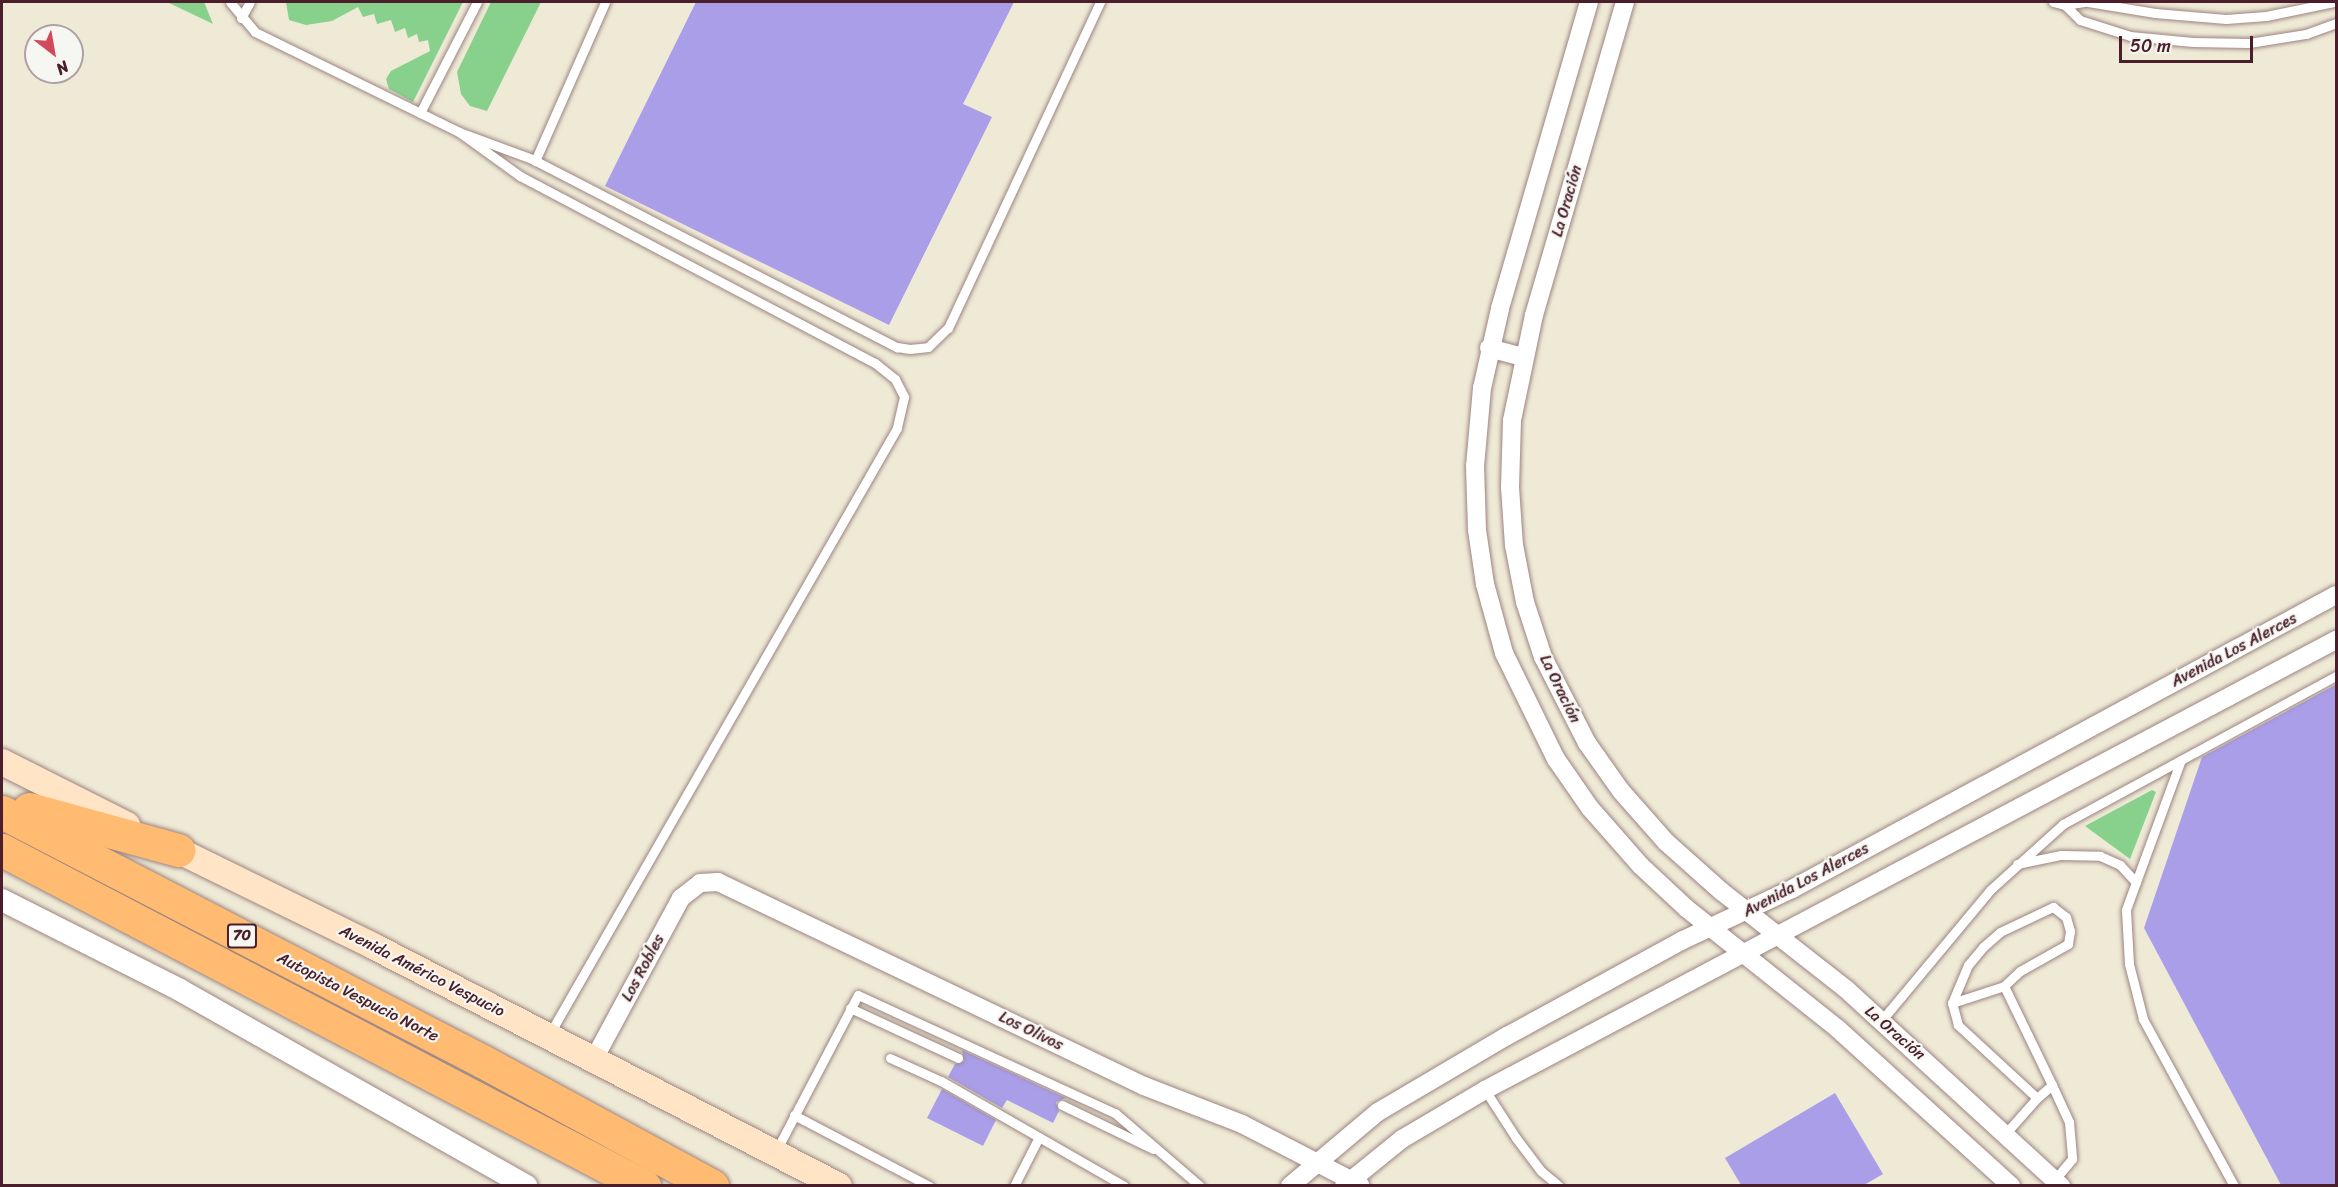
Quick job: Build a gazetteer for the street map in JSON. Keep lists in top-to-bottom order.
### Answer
{
  "streets": {
    "highway": ["70", "Autopista Vespucio Norte"],
    "main road": ["Avenida Américo Vespucio"],
    "street": [
      "La Oración",
      "Avenida Los Alerces",
      "Los Robles",
      "Los Olivos"
    ]
  },
  "crossings": [
    ["La Oración", "Avenida Los Alerces"],
    ["Avenida Los Alerces", "Los Olivos"],
    ["Los Robles", "Avenida Américo Vespucio"],
    ["Los Robles", "Los Olivos"]
  ],
  "scale_bar": "50 m",
  "north": "bottom right"
}
